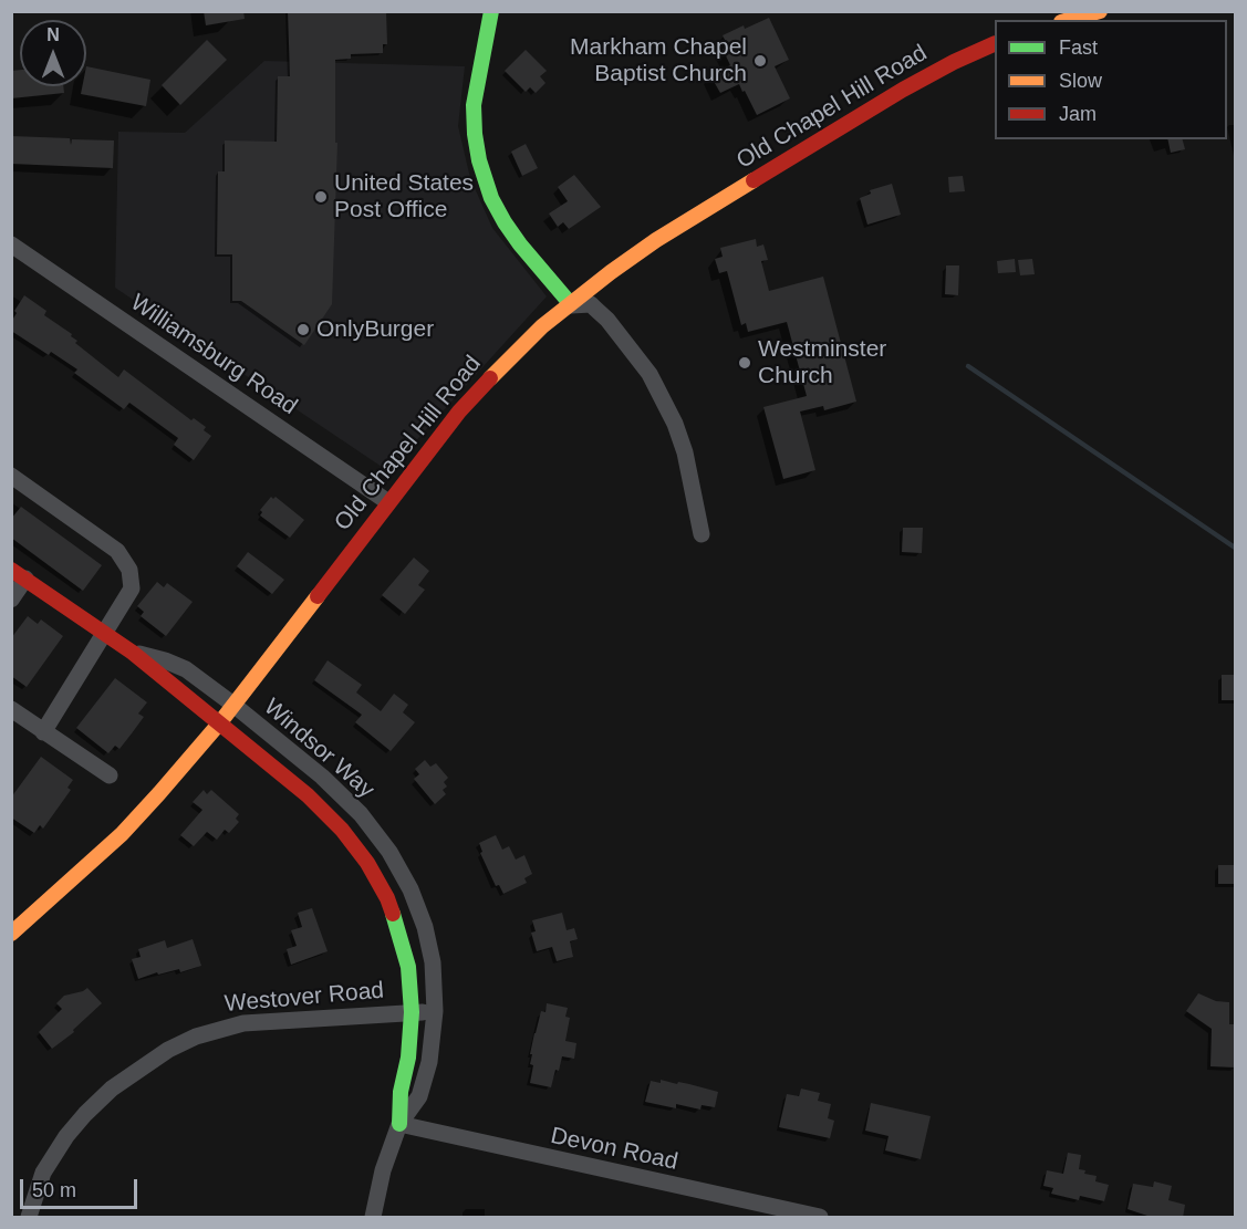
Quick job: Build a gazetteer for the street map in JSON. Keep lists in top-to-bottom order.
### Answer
{
  "streets": {
    "street": [
      "Old Chapel Hill Road",
      "Williamsburg Road",
      "Windsor Way",
      "Westover Road",
      "Devon Road"
    ]
  },
  "crossings": [
    ["Old Chapel Hill Road", "Williamsburg Road"],
    ["Old Chapel Hill Road", "Windsor Way"],
    ["Windsor Way", "Westover Road"],
    ["Windsor Way", "Devon Road"]
  ],
  "places": [
    "Markham Chapel Baptist Church",
    "United States Post Office",
    "OnlyBurger",
    "Westminster Church"
  ],
  "legend": ["Fast", "Slow", "Jam"],
  "scale_bar": "50 m",
  "north": "top"
}
